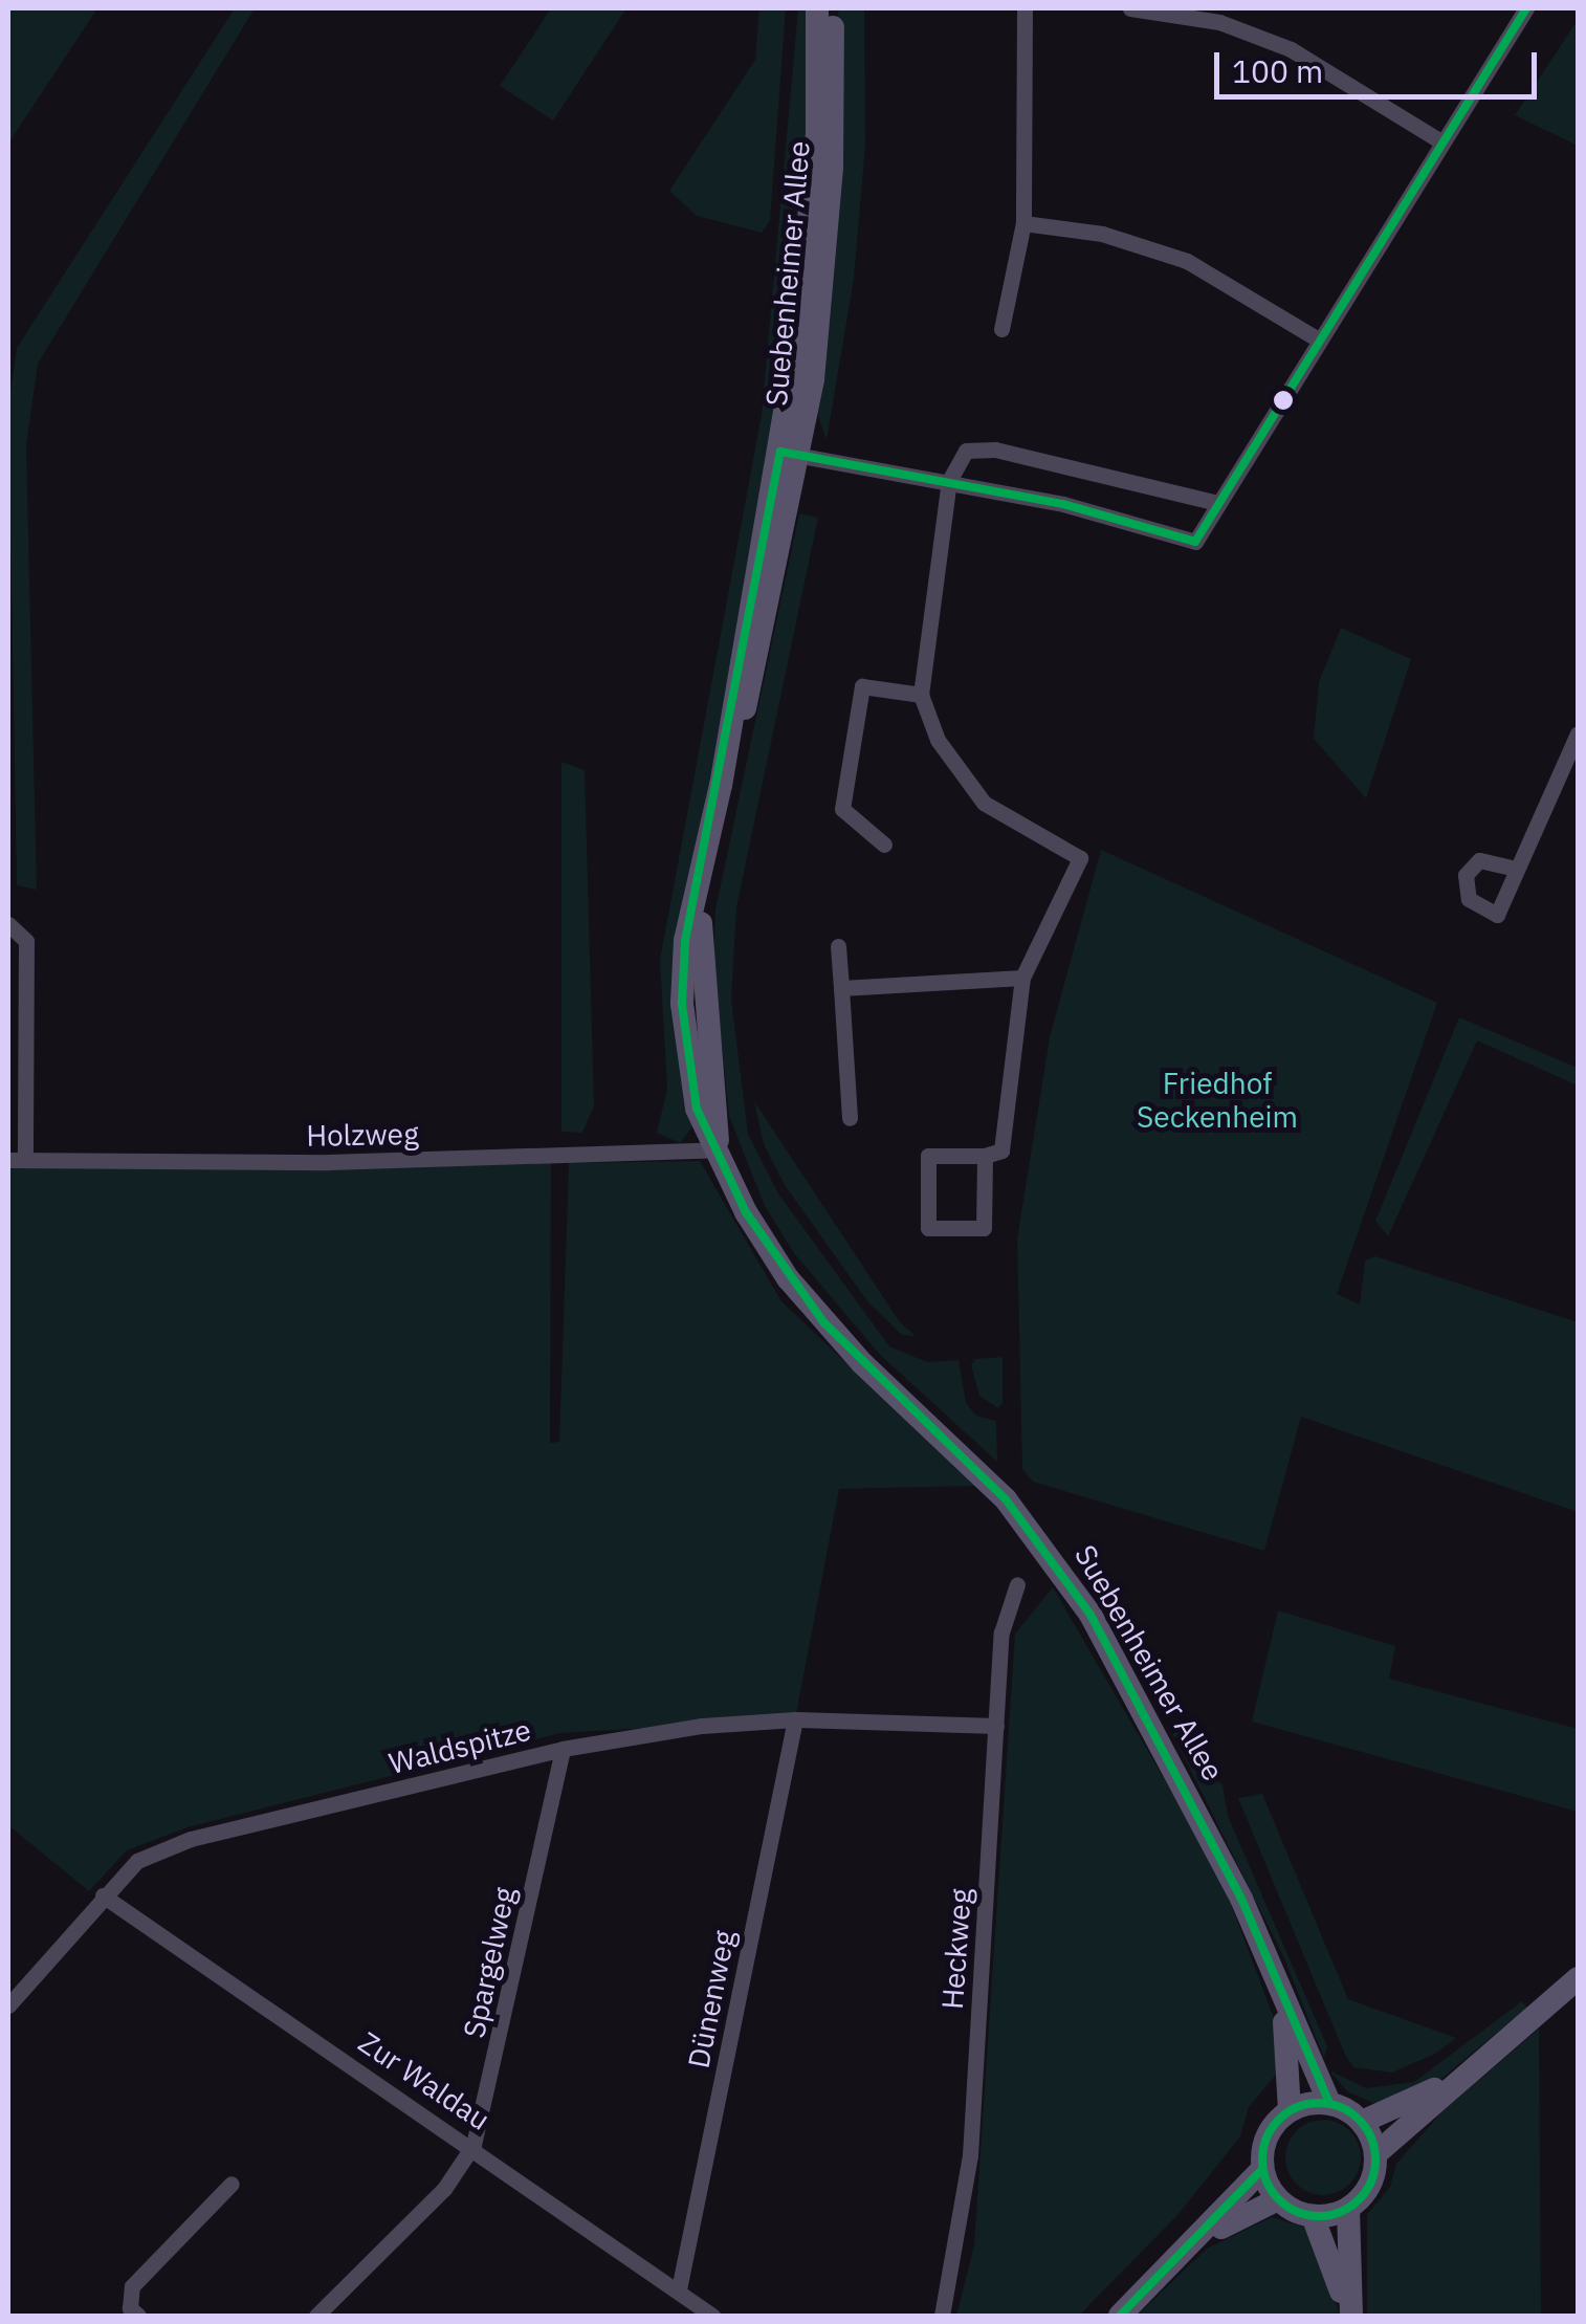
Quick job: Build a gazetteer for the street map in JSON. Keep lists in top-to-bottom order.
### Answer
{
  "streets": {
    "main road": ["Suebenheimer Allee"],
    "street": [
      "Holzweg",
      "Waldspitze",
      "Heckweg",
      "Spargelweg",
      "Dünenweg",
      "Zur Waldau"
    ]
  },
  "crossings": [
    ["Suebenheimer Allee", "Holzweg"],
    ["Waldspitze", "Heckweg"],
    ["Waldspitze", "Spargelweg"],
    ["Waldspitze", "Dünenweg"],
    ["Waldspitze", "Zur Waldau"],
    ["Spargelweg", "Zur Waldau"],
    ["Dünenweg", "Zur Waldau"]
  ],
  "parks": ["Friedhof Seckenheim"],
  "scale_bar": "100 m"
}
